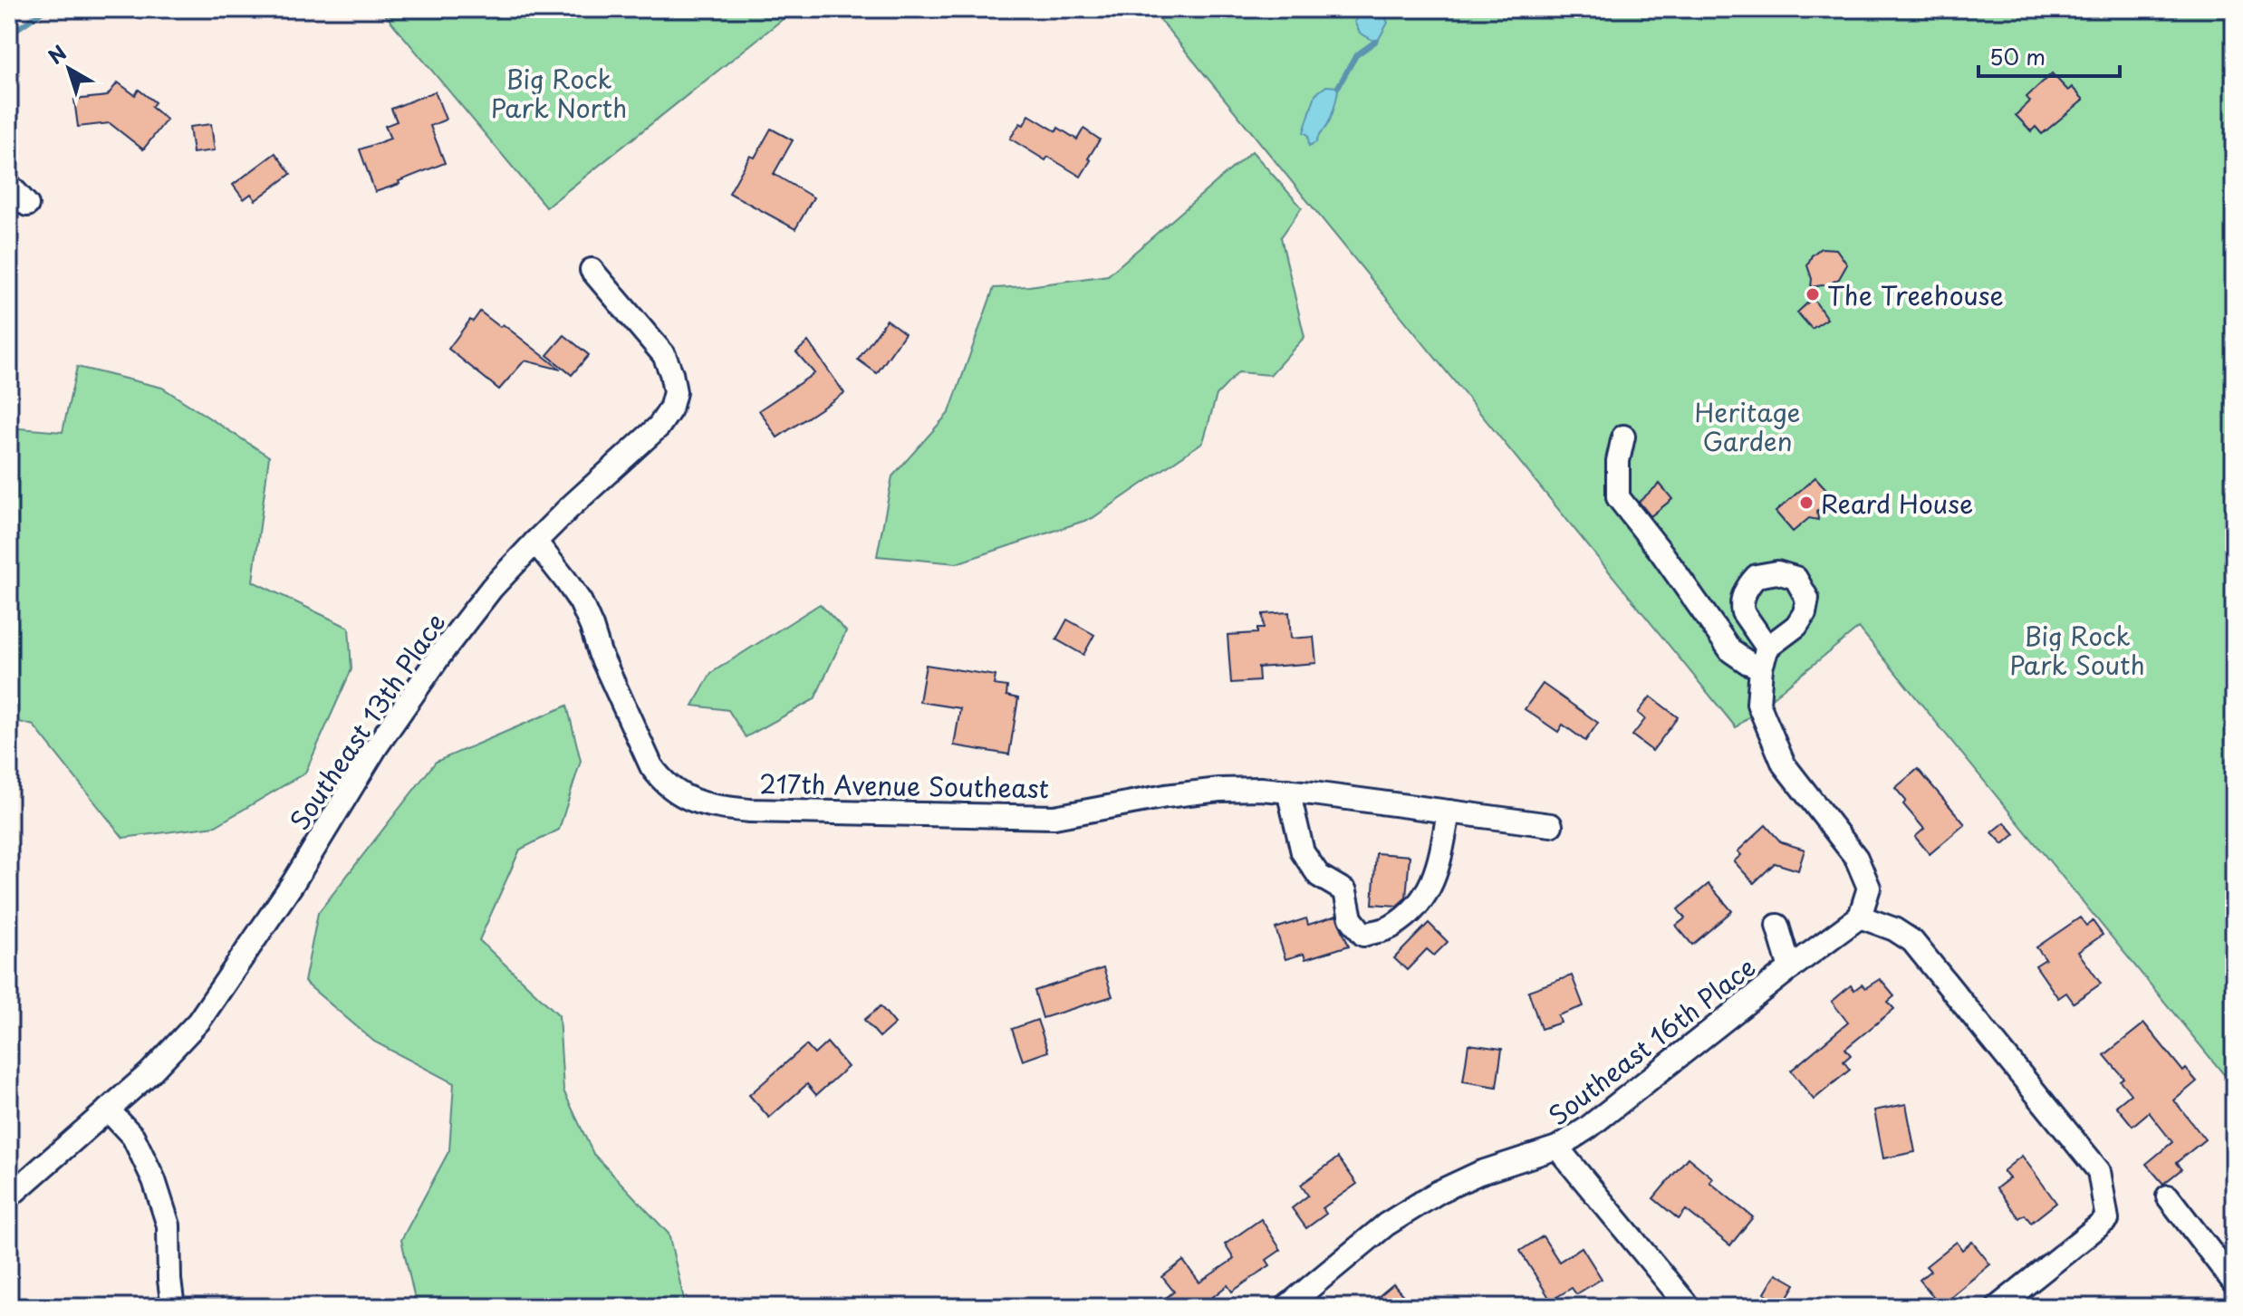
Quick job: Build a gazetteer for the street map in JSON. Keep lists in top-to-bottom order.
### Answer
{
  "streets": {
    "street": ["Southeast 13th Place", "217th Avenue Southeast", "Southeast 16th Place"]
  },
  "crossings": [
    ["Southeast 13th Place", "217th Avenue Southeast"]
  ],
  "parks": ["Big Rock Park North", "Heritage Garden", "Big Rock Park South"],
  "places": ["The Treehouse", "Reard House"],
  "scale_bar": "50 m",
  "north": "top left"
}
